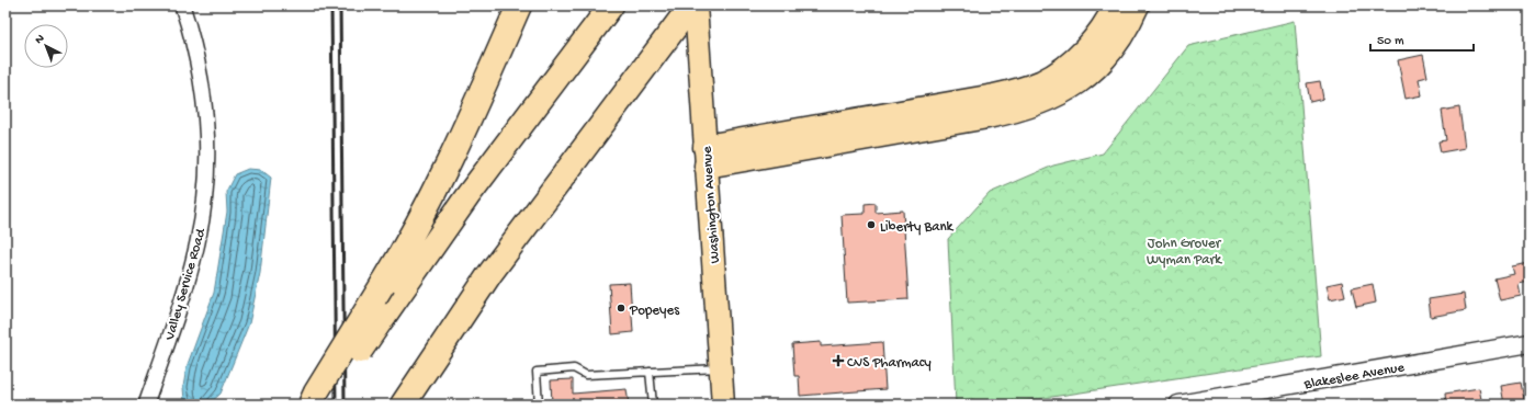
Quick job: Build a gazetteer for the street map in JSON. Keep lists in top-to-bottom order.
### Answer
{
  "streets": {
    "main road": ["Washington Avenue"],
    "street": ["Valley Service Road", "Blakeslee Avenue"]
  },
  "parks": ["John Grover Wyman Park"],
  "places": {
    "other": ["Liberty Bank", "Popeyes"],
    "health": ["CVS Pharmacy"]
  },
  "scale_bar": "50 m",
  "north": "top left"
}
